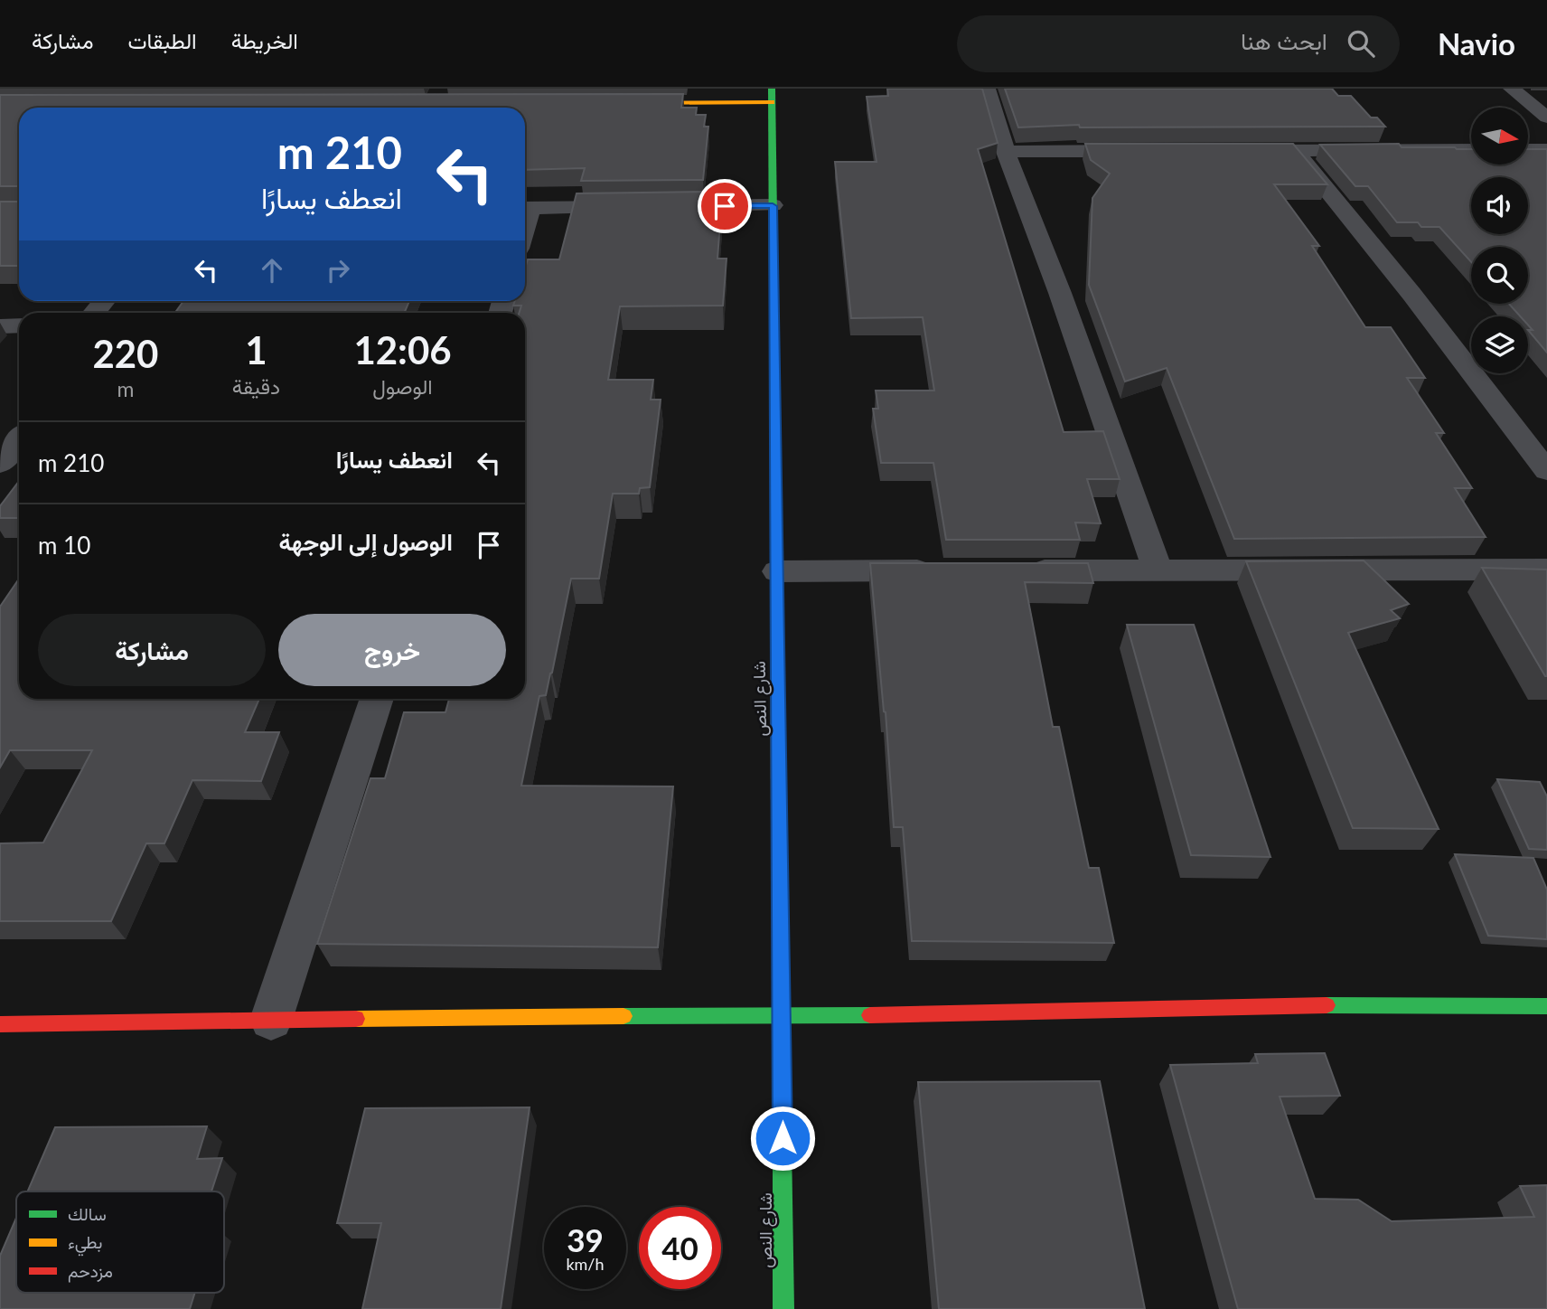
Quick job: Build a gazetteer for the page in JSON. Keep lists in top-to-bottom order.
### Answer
{
  "streets": {
    "street": ["شارع النص"]
  },
  "legend": ["سالك", "بطيء", "مزدحم"],
  "north": "right",
  "page": {
    "header": "Navio",
    "search": "ابحث هنا",
    "nav": ["الخريطة", "الطبقات", "مشاركة"],
    "turn": ["210 m", "انعطف يسارًا"],
    "eta": [
      "12:06",
      "الوصول",
      "1",
      "دقيقة",
      "220",
      "m"
    ],
    "list": [
      {
        "name": "انعطف يسارًا",
        "value": "210 m"
      },
      {
        "name": "الوصول إلى الوجهة",
        "value": "10 m"
      }
    ],
    "buttons": ["خروج", "مشاركة"],
    "speed": "39 km/h",
    "limit": "40"
  }
}
